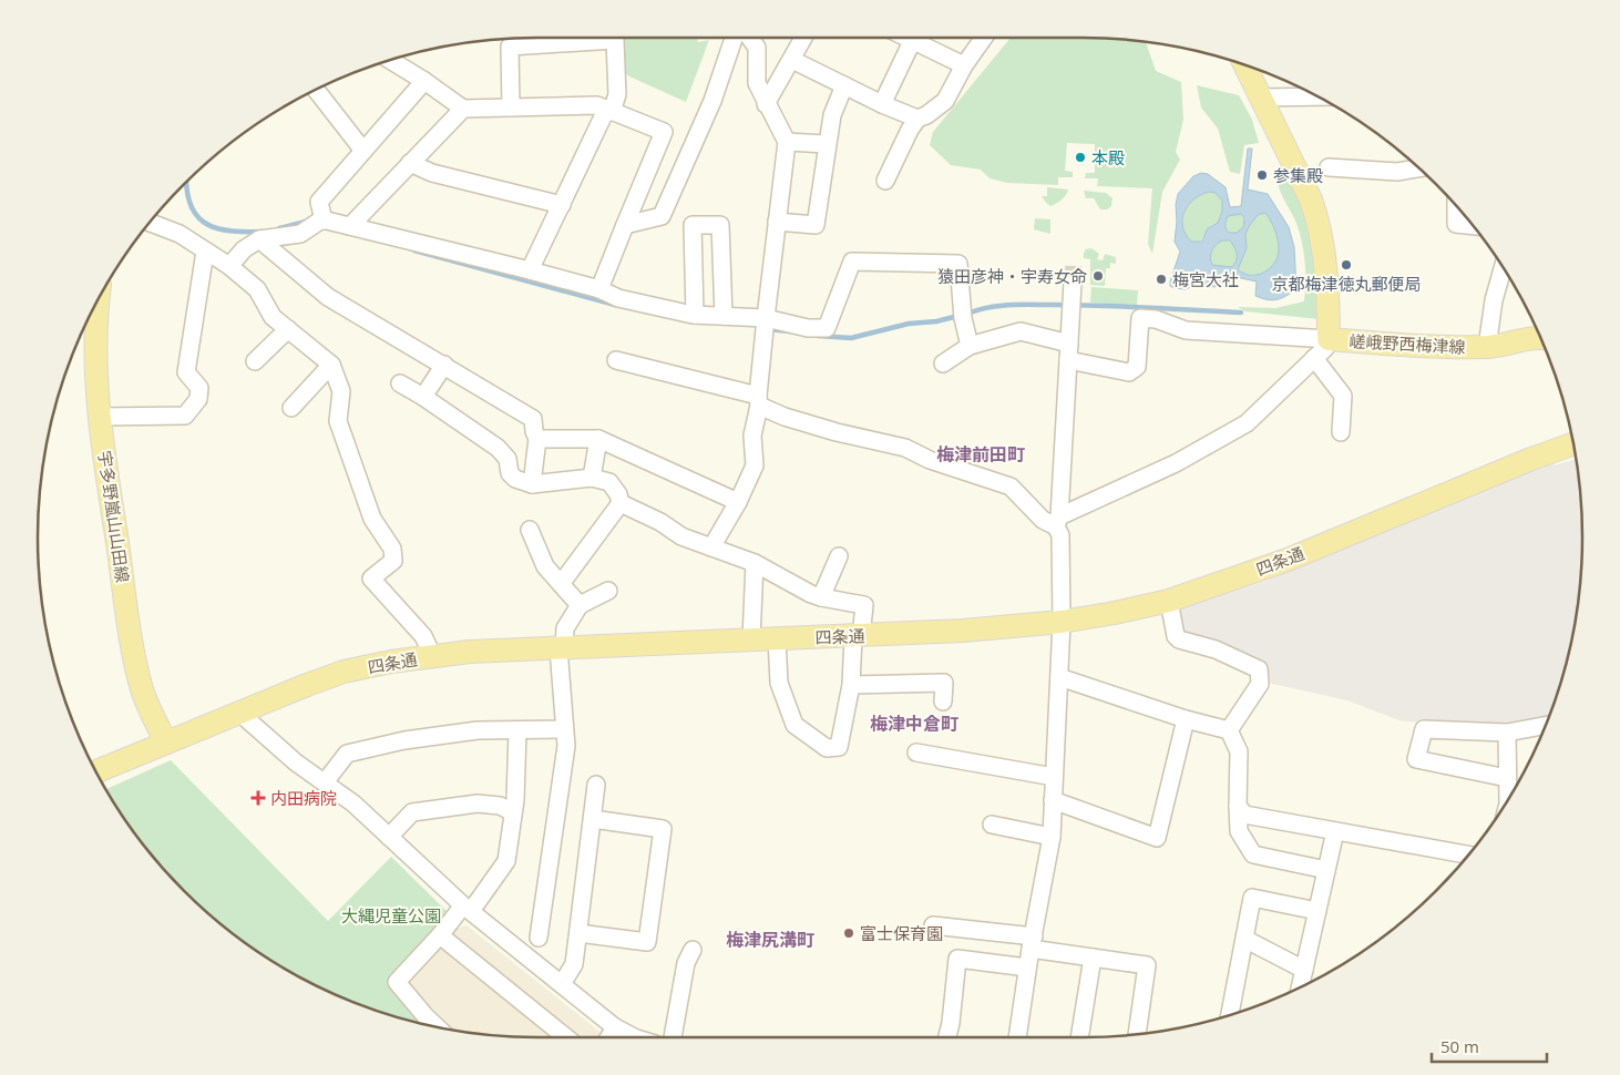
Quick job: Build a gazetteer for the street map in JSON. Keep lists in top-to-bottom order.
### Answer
{
  "streets": {
    "main road": ["嵯峨野西梅津線", "宇多野嵐山山田線", "四条通"]
  },
  "crossings": [
    ["宇多野嵐山山田線", "四条通"]
  ],
  "districts": ["梅津前田町", "梅津中倉町", "梅津尻溝町"],
  "parks": ["大縄児童公園"],
  "places": {
    "other": [
      "本殿",
      "参集殿",
      "京都梅津徳丸郵便局",
      "猿田彦神・宇寿女命",
      "梅宮大社",
      "富士保育園"
    ],
    "health": ["内田病院"]
  },
  "scale_bar": "50 m"
}
